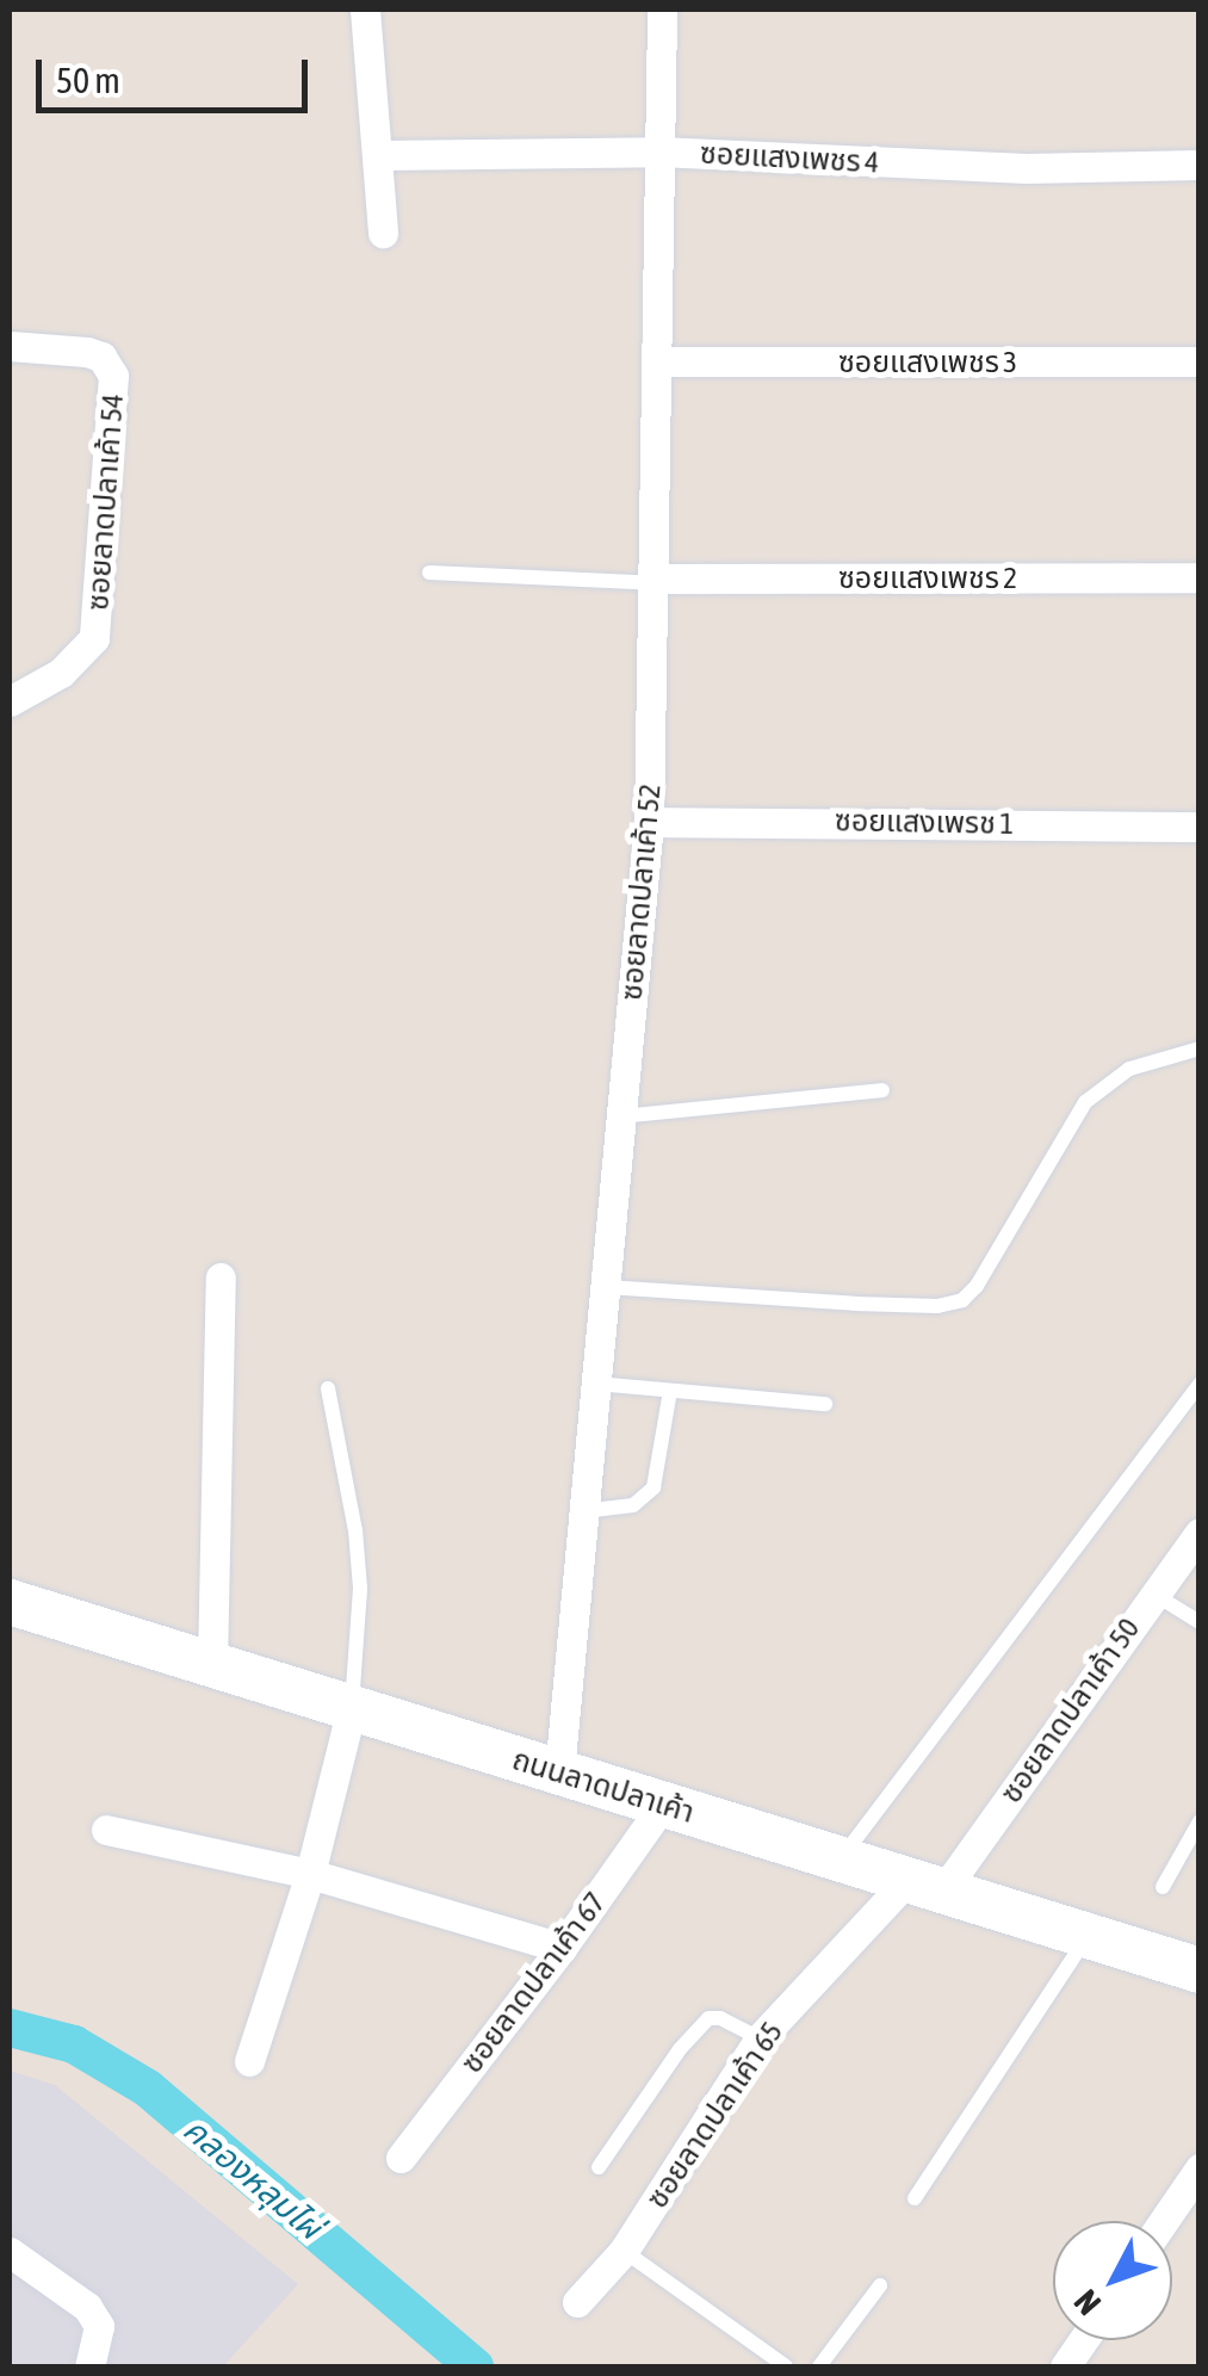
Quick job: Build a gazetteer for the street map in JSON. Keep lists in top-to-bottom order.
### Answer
{
  "streets": {
    "main road": ["ถนนลาดปลาเค้า"],
    "street": [
      "ซอยแสงเพชร 4",
      "ซอยแสงเพชร 3",
      "ซอยลาดปลาเค้า 54",
      "ซอยแสงเพชร 2",
      "ซอยแสงเพรช 1",
      "ซอยลาดปลาเค้า 52",
      "ซอยลาดปลาเค้า 50",
      "ซอยลาดปลาเค้า 67",
      "ซอยลาดปลาเค้า 65"
    ]
  },
  "crossings": [
    ["ซอยแสงเพชร 4", "ซอยลาดปลาเค้า 52"],
    ["ซอยแสงเพชร 3", "ซอยลาดปลาเค้า 52"],
    ["ซอยแสงเพชร 2", "ซอยลาดปลาเค้า 52"],
    ["ซอยแสงเพรช 1", "ซอยลาดปลาเค้า 52"],
    ["ซอยลาดปลาเค้า 52", "ถนนลาดปลาเค้า"],
    ["ซอยลาดปลาเค้า 50", "ถนนลาดปลาเค้า"],
    ["ซอยลาดปลาเค้า 50", "ซอยลาดปลาเค้า 65"],
    ["ถนนลาดปลาเค้า", "ซอยลาดปลาเค้า 67"],
    ["ถนนลาดปลาเค้า", "ซอยลาดปลาเค้า 65"]
  ],
  "water": ["คลองหลุมไผ่"],
  "scale_bar": "50 m",
  "north": "bottom left"
}
